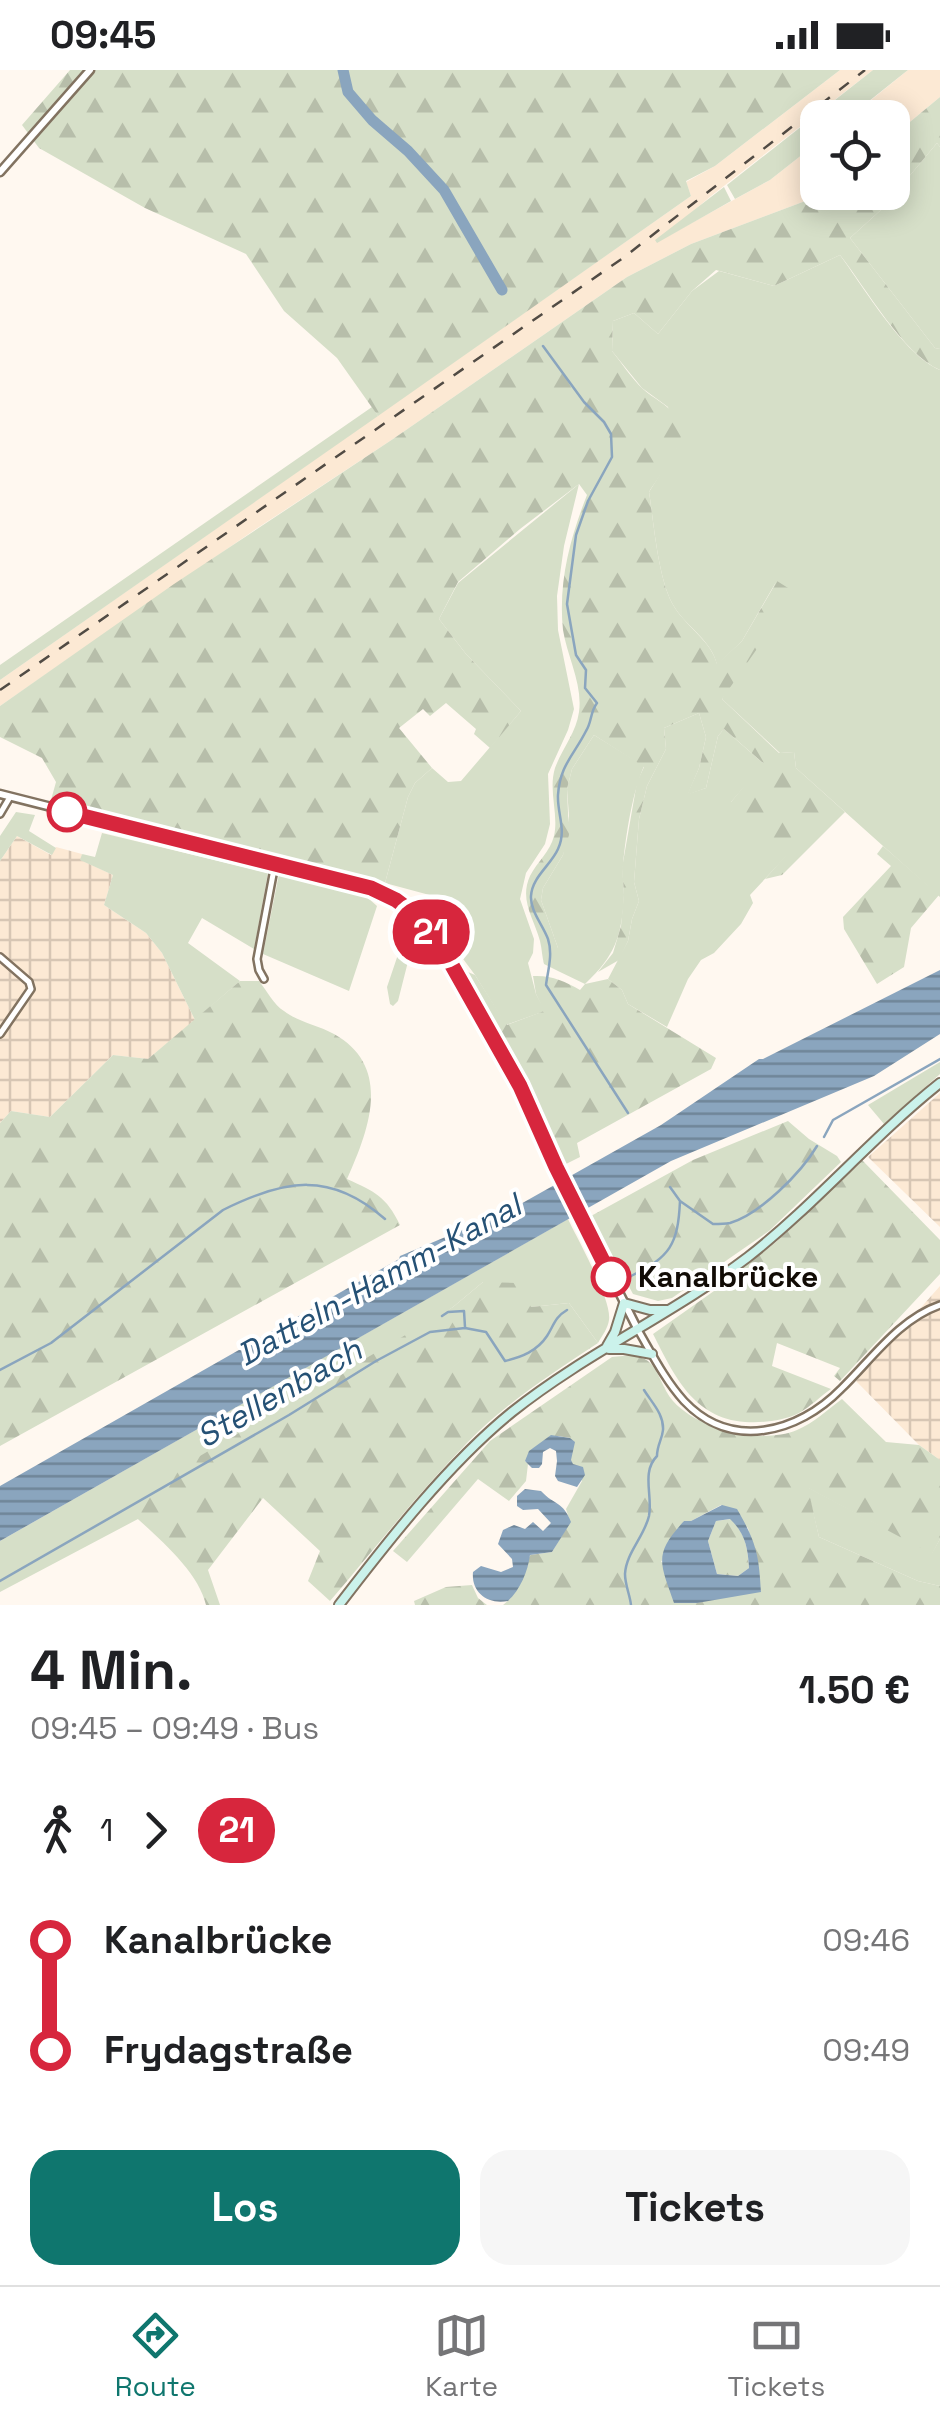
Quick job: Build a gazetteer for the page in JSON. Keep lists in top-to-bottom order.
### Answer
{
  "water": ["Datteln-Hamm-Kanal", "Stellenbach"],
  "places": ["Kanalbrücke"],
  "lines": ["bus line 21"],
  "page": {
    "status": "09:45",
    "on_map": "21",
    "heading": ["4 Min.", "09:45 – 09:49 · Bus", "1.50 €"],
    "legs": ["1", "21"],
    "list": [
      {
        "name": "Kanalbrücke",
        "value": "09:46"
      },
      {
        "name": "Frydagstraße",
        "value": "09:49"
      }
    ],
    "buttons": ["Los", "Tickets"],
    "tabs": ["Route", "Karte", "Tickets"]
  }
}
